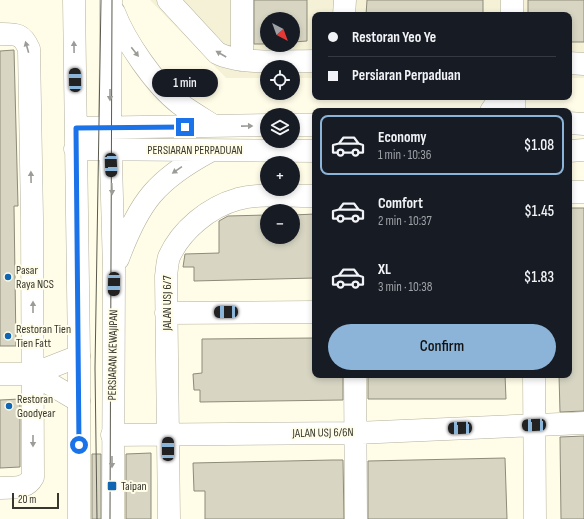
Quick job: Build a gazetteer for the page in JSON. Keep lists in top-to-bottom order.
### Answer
{
  "streets": {
    "main road": [
      "PERSIARAN PERPADUAN",
      "JALAN USJ 6/7",
      "PERSIARAN KEWAJIPAN",
      "JALAN USJ 6/6N"
    ]
  },
  "crossings": [
    ["PERSIARAN PERPADUAN", "PERSIARAN KEWAJIPAN"],
    ["JALAN USJ 6/7", "JALAN USJ 6/6N"],
    ["PERSIARAN KEWAJIPAN", "JALAN USJ 6/6N"]
  ],
  "places": {
    "other": ["Pasar Raya NCS", "Restoran Tien Tien Fatt", "Restoran Goodyear"],
    "transit": ["Taipan"]
  },
  "scale_bar": "20 m",
  "north": "bottom right",
  "page": {
    "map_buttons": ["+", "−"],
    "banner": ["Restoran Yeo Ye", "Persiaran Perpaduan"],
    "bubble": "1 min",
    "list": [
      {
        "name": "Economy",
        "note": "1 min · 10:36",
        "value": "$1.08"
      },
      {
        "name": "Comfort",
        "note": "2 min · 10:37",
        "value": "$1.45"
      },
      {
        "name": "XL",
        "note": "3 min · 10:38",
        "value": "$1.83"
      }
    ],
    "buttons": "Confirm",
    "scale": "20 m"
  }
}
